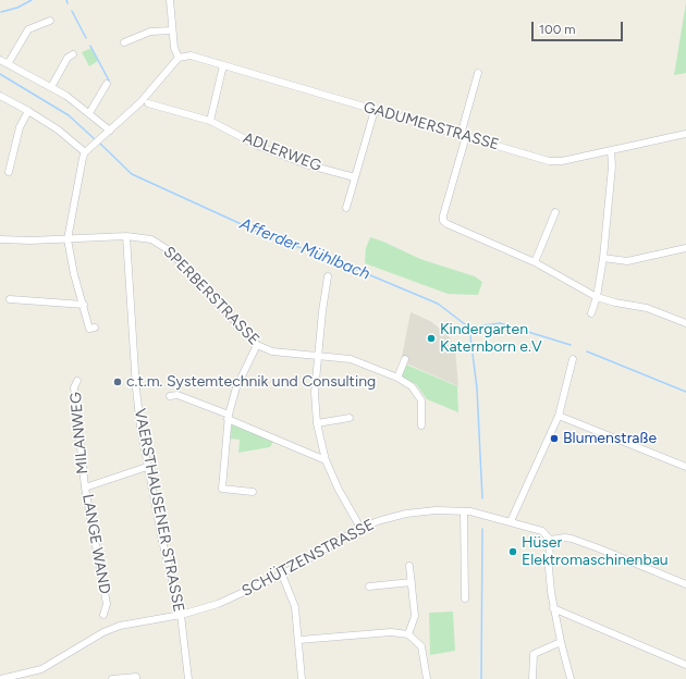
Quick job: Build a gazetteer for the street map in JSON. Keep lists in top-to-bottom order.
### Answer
{
  "streets": {
    "street": [
      "GADUMERSTRASSE",
      "ADLERWEG",
      "SPERBERSTRASSE",
      "MILANWEG",
      "VAERSTHAUSENER STRASSE",
      "LANGE WAND",
      "SCHÜTZENSTRASSE"
    ]
  },
  "crossings": [
    ["SPERBERSTRASSE", "VAERSTHAUSENER STRASSE"],
    ["MILANWEG", "LANGE WAND"],
    ["VAERSTHAUSENER STRASSE", "LANGE WAND"],
    ["VAERSTHAUSENER STRASSE", "SCHÜTZENSTRASSE"]
  ],
  "water": ["Afferder Mühlbach"],
  "places": [
    "Kindergarten Katernborn e.V",
    "c.t.m. Systemtechnik und Consulting",
    "Blumenstraße",
    "Hüser Elektromaschinenbau"
  ],
  "scale_bar": "100 m"
}
